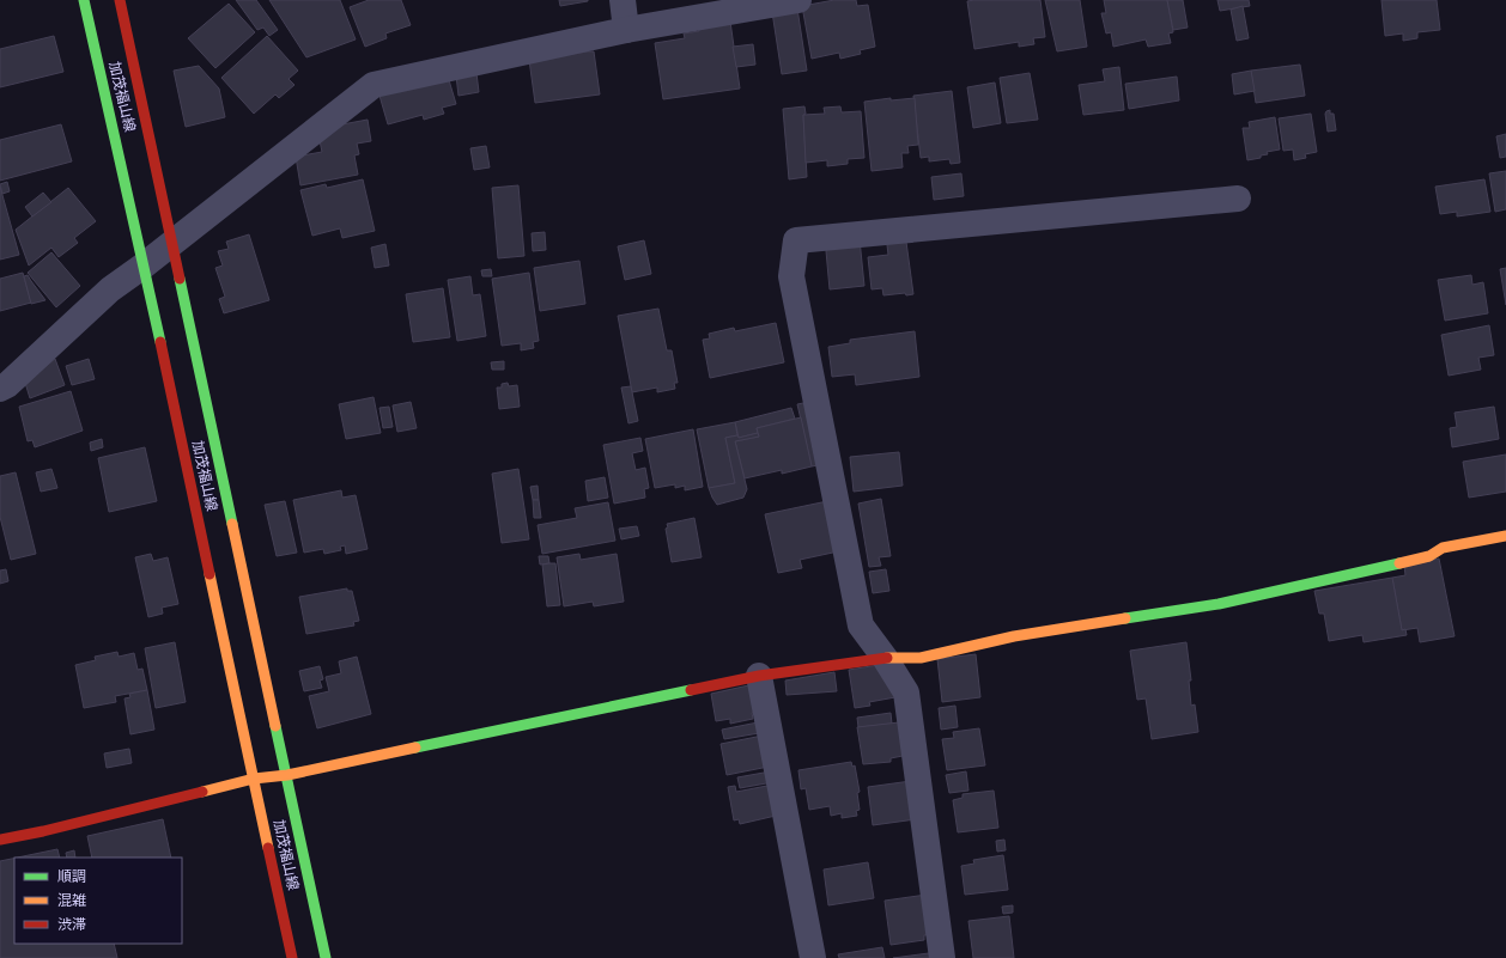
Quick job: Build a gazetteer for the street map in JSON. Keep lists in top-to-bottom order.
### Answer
{
  "streets": {
    "main road": ["加茂福山線"]
  },
  "legend": ["順調", "混雑", "渋滞"]
}
